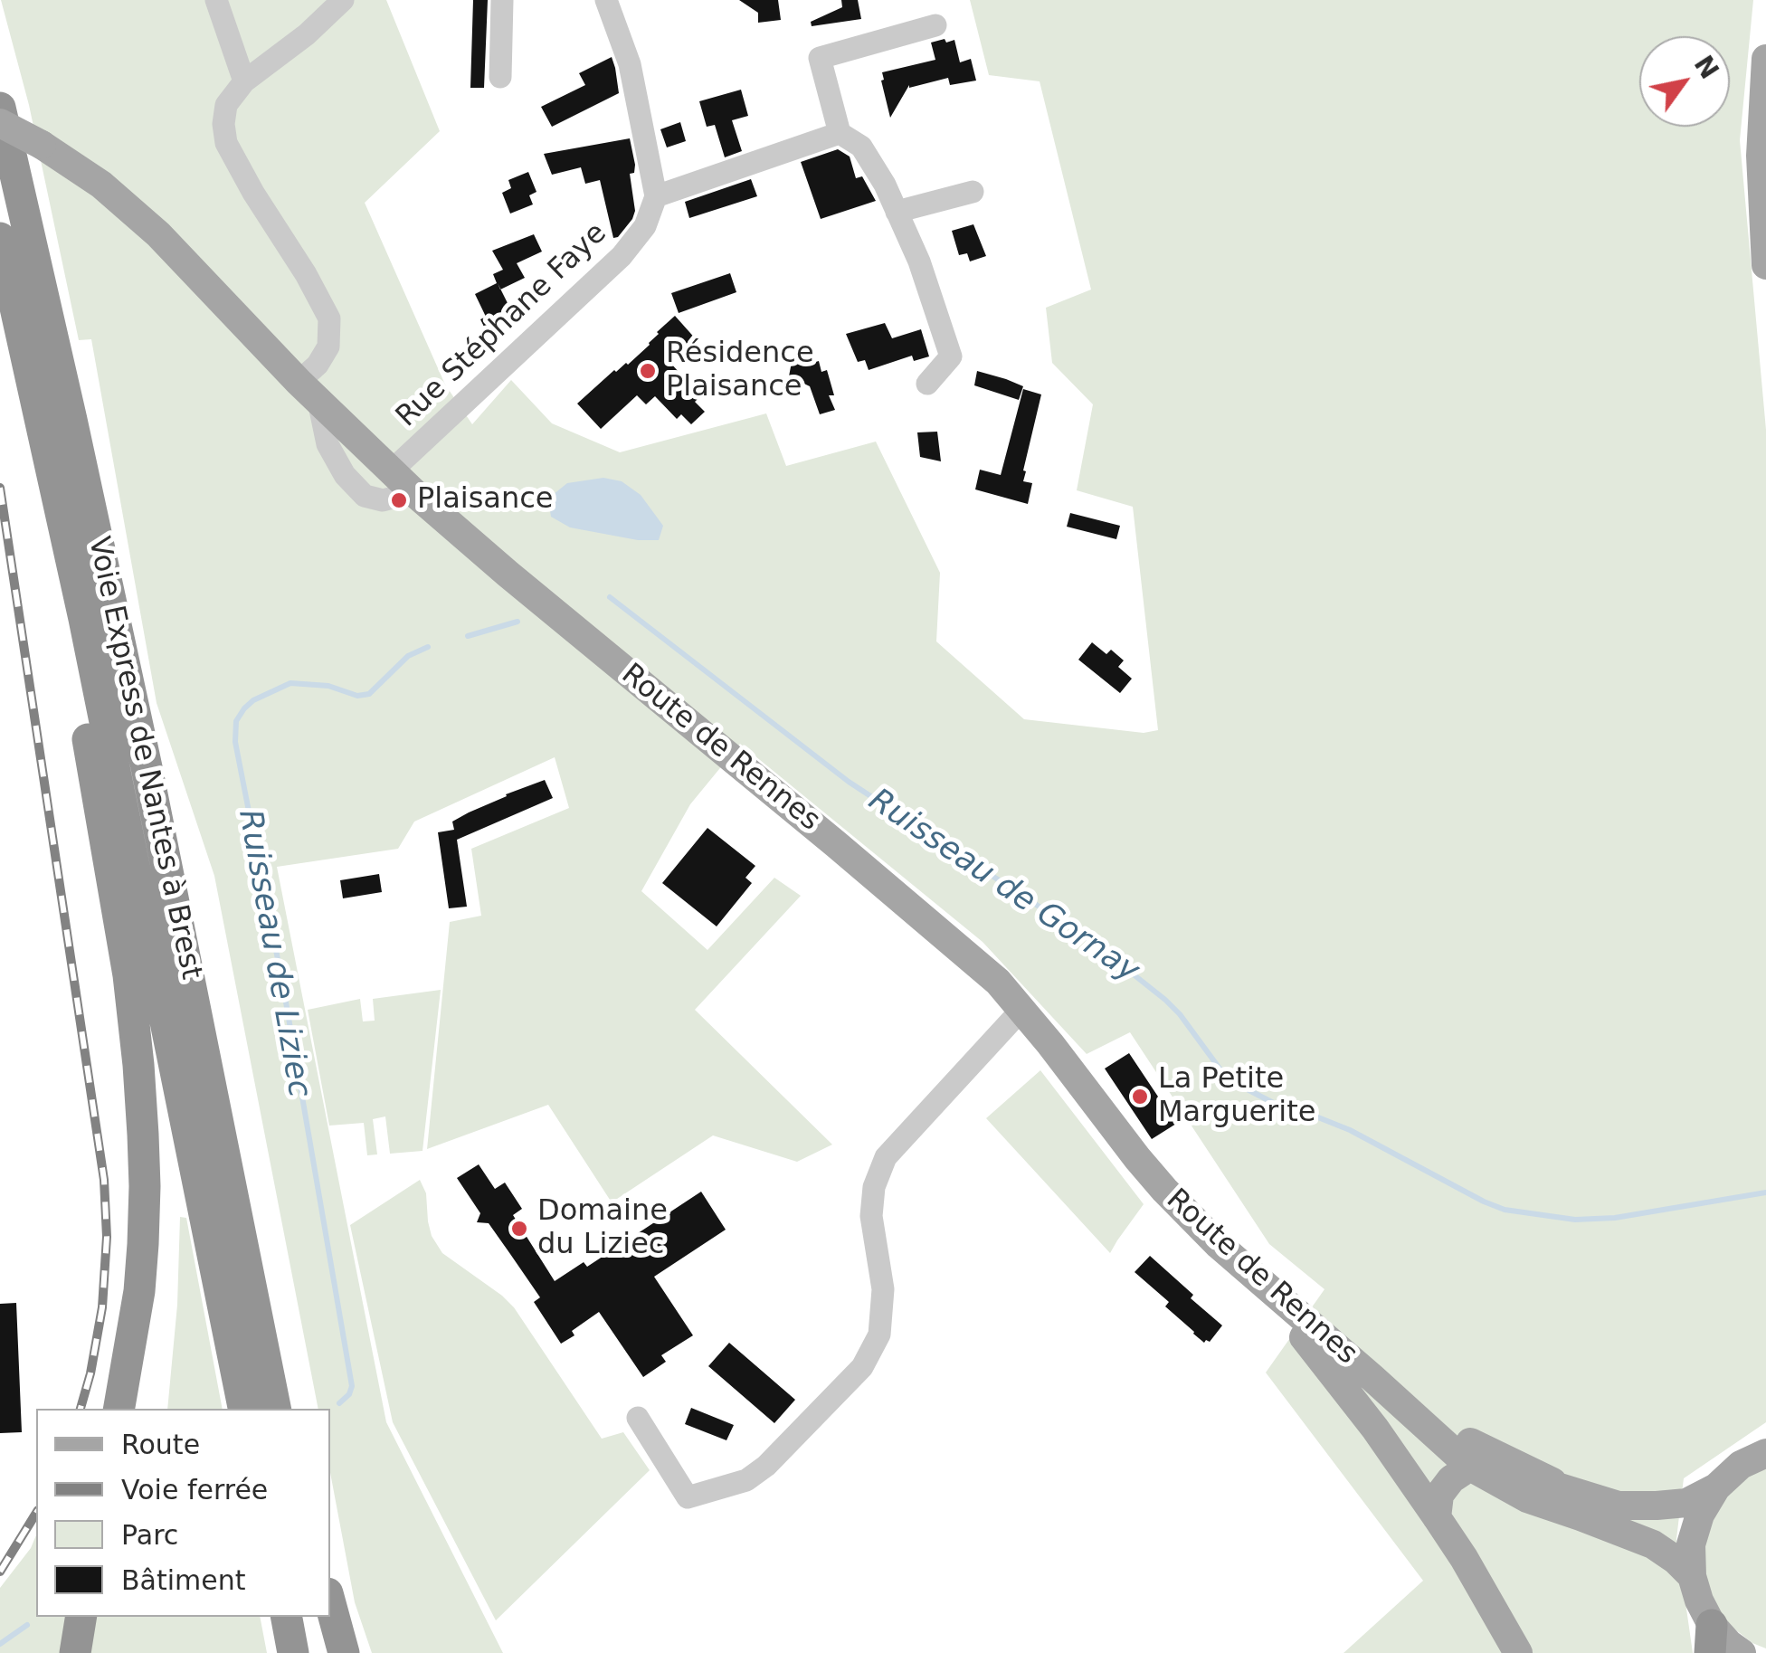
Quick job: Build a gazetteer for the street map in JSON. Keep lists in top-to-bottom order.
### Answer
{
  "streets": {
    "highway": ["Voie Express de Nantes à Brest"],
    "main road": ["Route de Rennes"],
    "street": ["Rue Stéphane Faye"]
  },
  "crossings": [
    ["Rue Stéphane Faye", "Route de Rennes"]
  ],
  "water": ["Ruisseau de Gornay", "Ruisseau de Liziec"],
  "places": [
    "Résidence Plaisance",
    "Plaisance",
    "La Petite Marguerite",
    "Domaine du Liziec"
  ],
  "legend": [
    "Route",
    "Voie ferrée",
    "Parc",
    "Bâtiment"
  ],
  "north": "top right"
}
